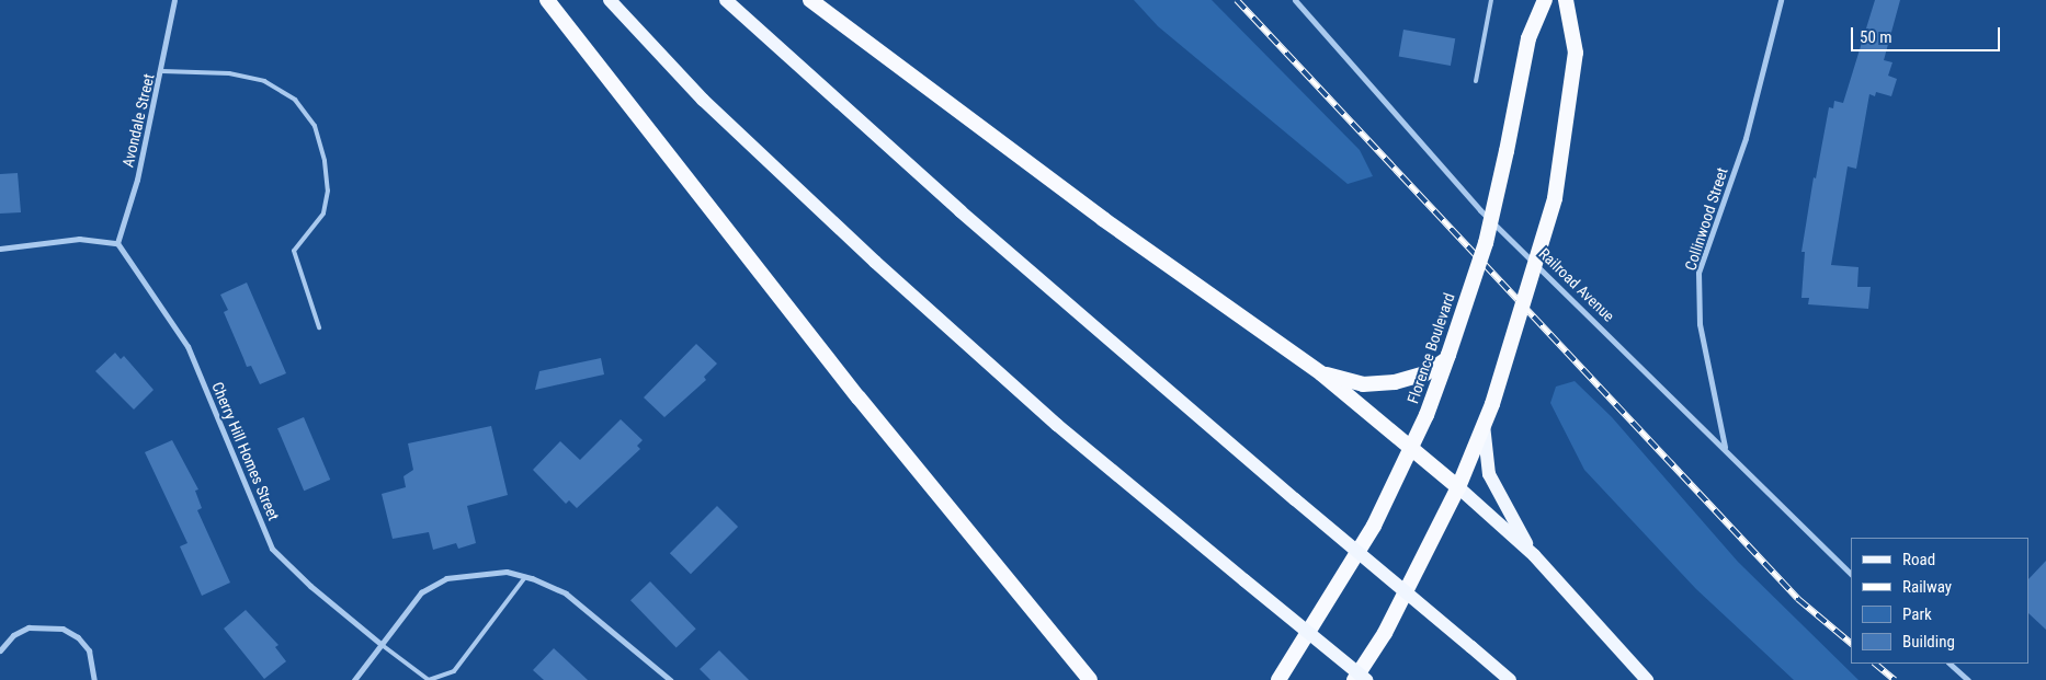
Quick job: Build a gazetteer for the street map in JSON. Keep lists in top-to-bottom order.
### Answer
{
  "streets": {
    "highway": ["Florence Boulevard"],
    "street": [
      "Avondale Street",
      "Collinwood Street",
      "Railroad Avenue",
      "Cherry Hill Homes Street"
    ]
  },
  "crossings": [
    ["Avondale Street", "Cherry Hill Homes Street"],
    ["Collinwood Street", "Railroad Avenue"]
  ],
  "legend": [
    "Road",
    "Railway",
    "Park",
    "Building"
  ],
  "scale_bar": "50 m"
}
